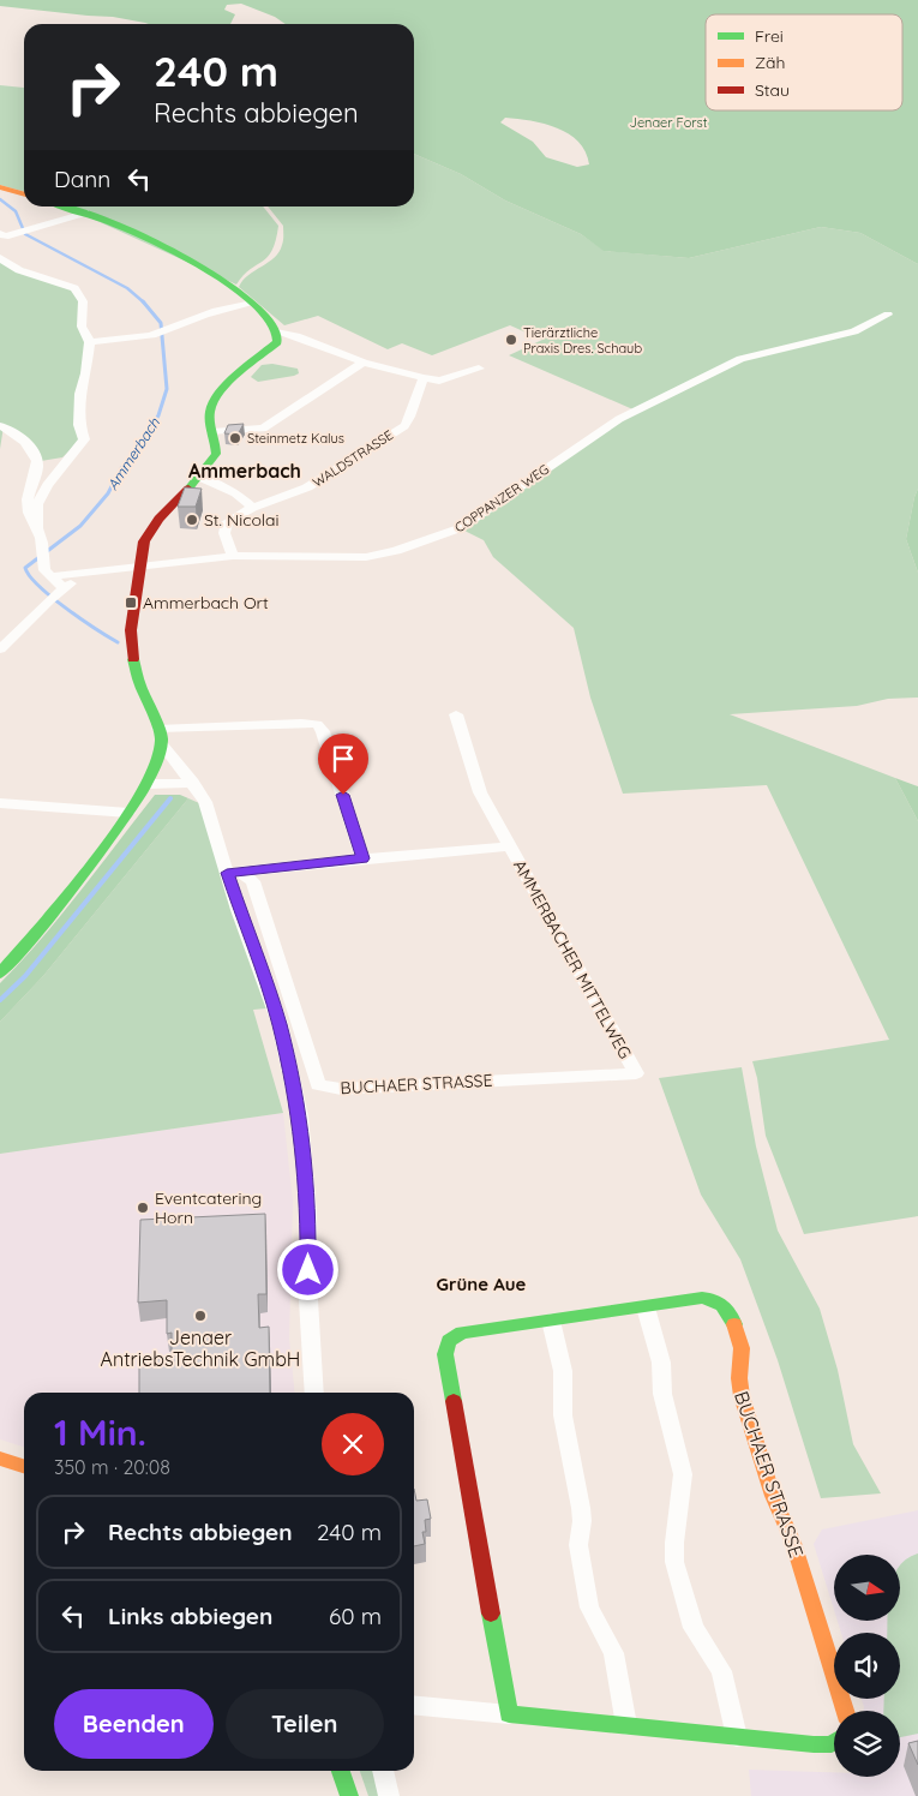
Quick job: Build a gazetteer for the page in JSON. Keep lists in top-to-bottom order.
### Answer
{
  "streets": {
    "main road": ["BUCHAER STRASSE"],
    "street": ["WALDSTRASSE", "COPPANZER WEG", "AMMERBACHER MITTELWEG"]
  },
  "crossings": [
    ["WALDSTRASSE", "COPPANZER WEG"],
    ["AMMERBACHER MITTELWEG", "BUCHAER STRASSE"]
  ],
  "districts": ["Ammerbach", "Grüne Aue"],
  "water": ["Ammerbach"],
  "parks": ["Jenaer Forst"],
  "places": {
    "other": [
      "Tierärztliche Praxis Dres. Schaub",
      "Steinmetz Kalus",
      "St. Nicolai",
      "Eventcatering Horn",
      "Jenaer AntriebsTechnik GmbH"
    ],
    "transit": ["Ammerbach Ort"]
  },
  "legend": ["Frei", "Zäh", "Stau"],
  "north": "right",
  "page": {
    "turn": ["240 m", "Rechts abbiegen"],
    "then": "Dann",
    "heading": ["1 Min.", "350 m · 20:08"],
    "list": [
      {
        "name": "Rechts abbiegen",
        "value": "240 m"
      },
      {
        "name": "Links abbiegen",
        "value": "60 m"
      }
    ],
    "buttons": ["Beenden", "Teilen"]
  }
}
